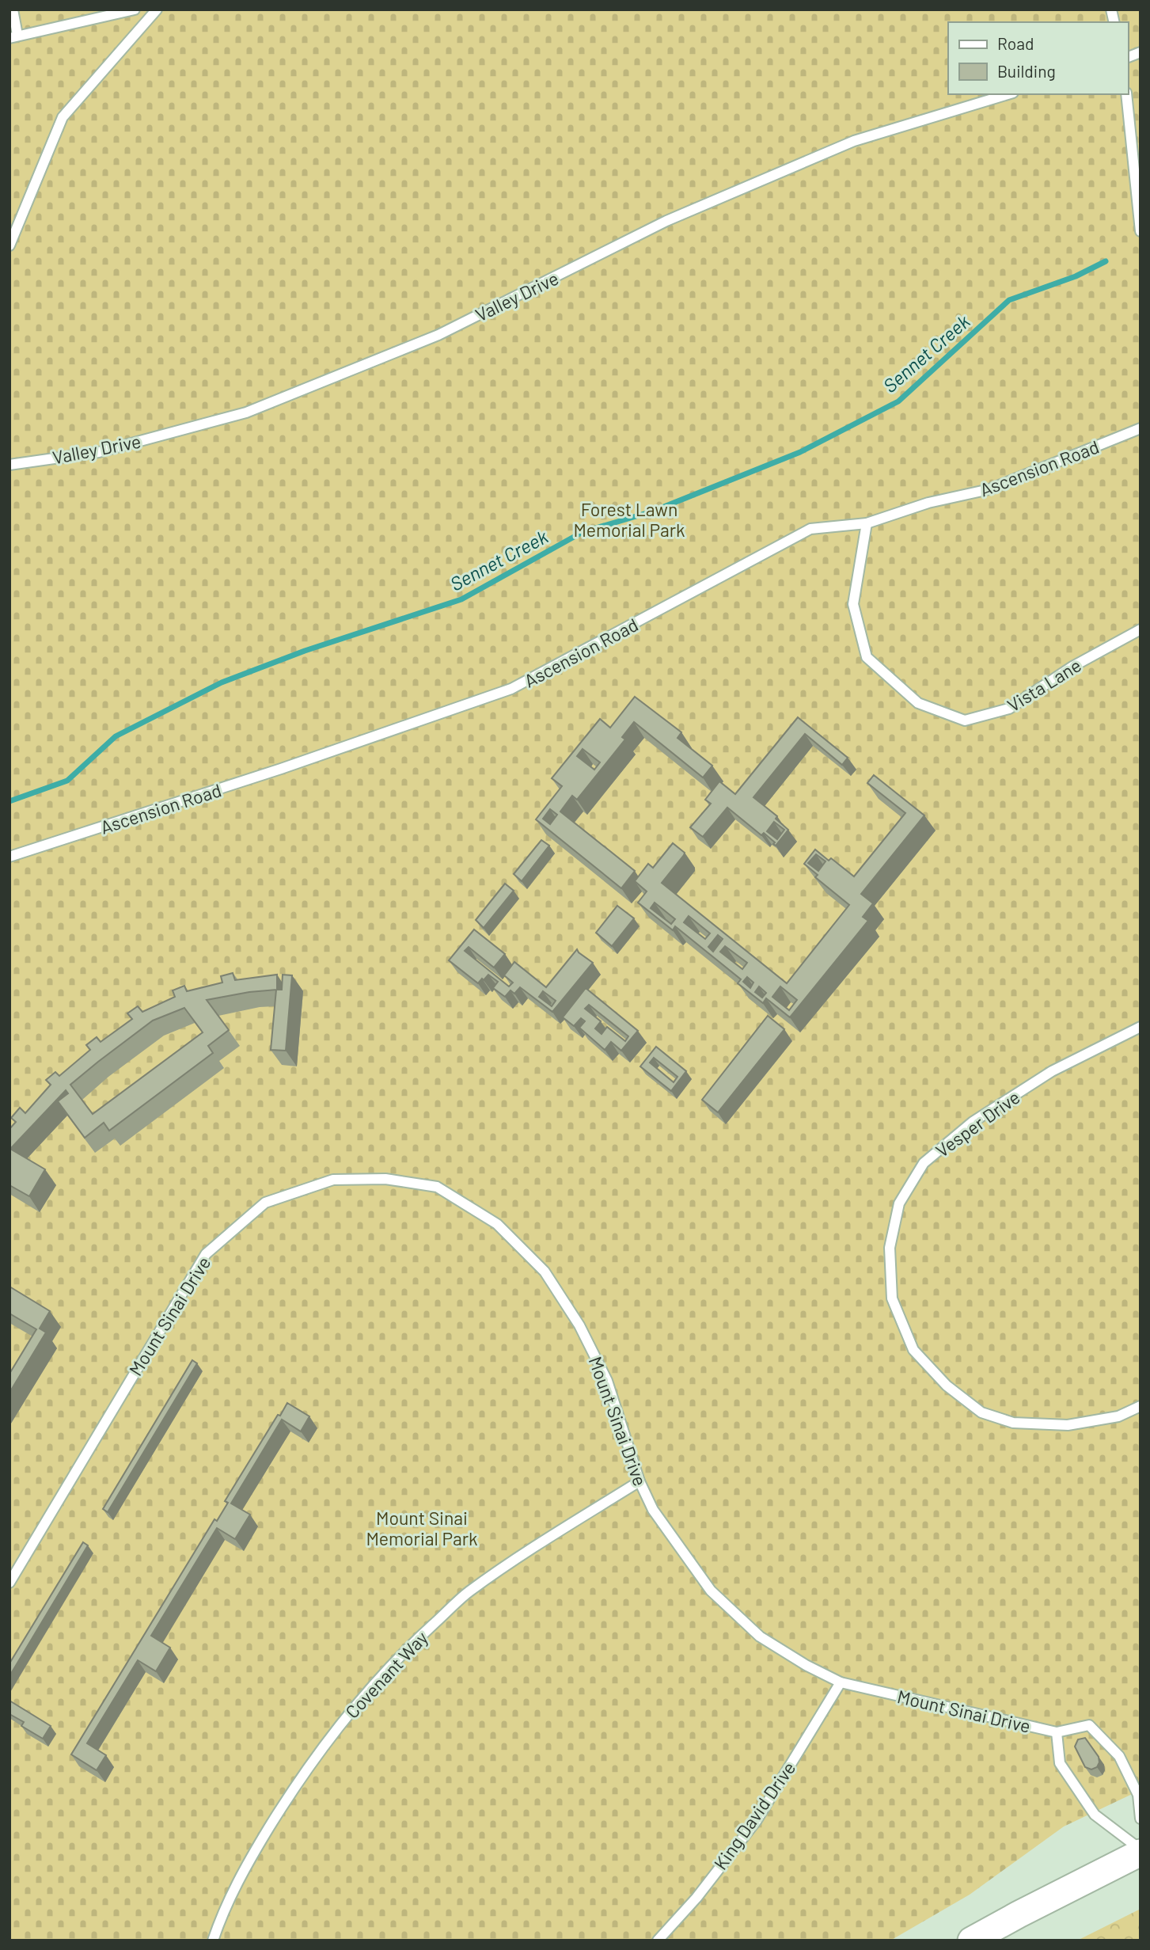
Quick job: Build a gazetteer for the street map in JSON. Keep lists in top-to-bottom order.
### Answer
{
  "streets": {
    "lane": [
      "Valley Drive",
      "Ascension Road",
      "Vista Lane",
      "Vesper Drive",
      "Mount Sinai Drive",
      "Covenant Way",
      "King David Drive"
    ]
  },
  "crossings": [
    ["Ascension Road", "Vista Lane"],
    ["Mount Sinai Drive", "Covenant Way"],
    ["Mount Sinai Drive", "King David Drive"]
  ],
  "water": ["Sennet Creek"],
  "parks": ["Forest Lawn Memorial Park", "Mount Sinai Memorial Park"],
  "legend": ["Road", "Building"]
}
